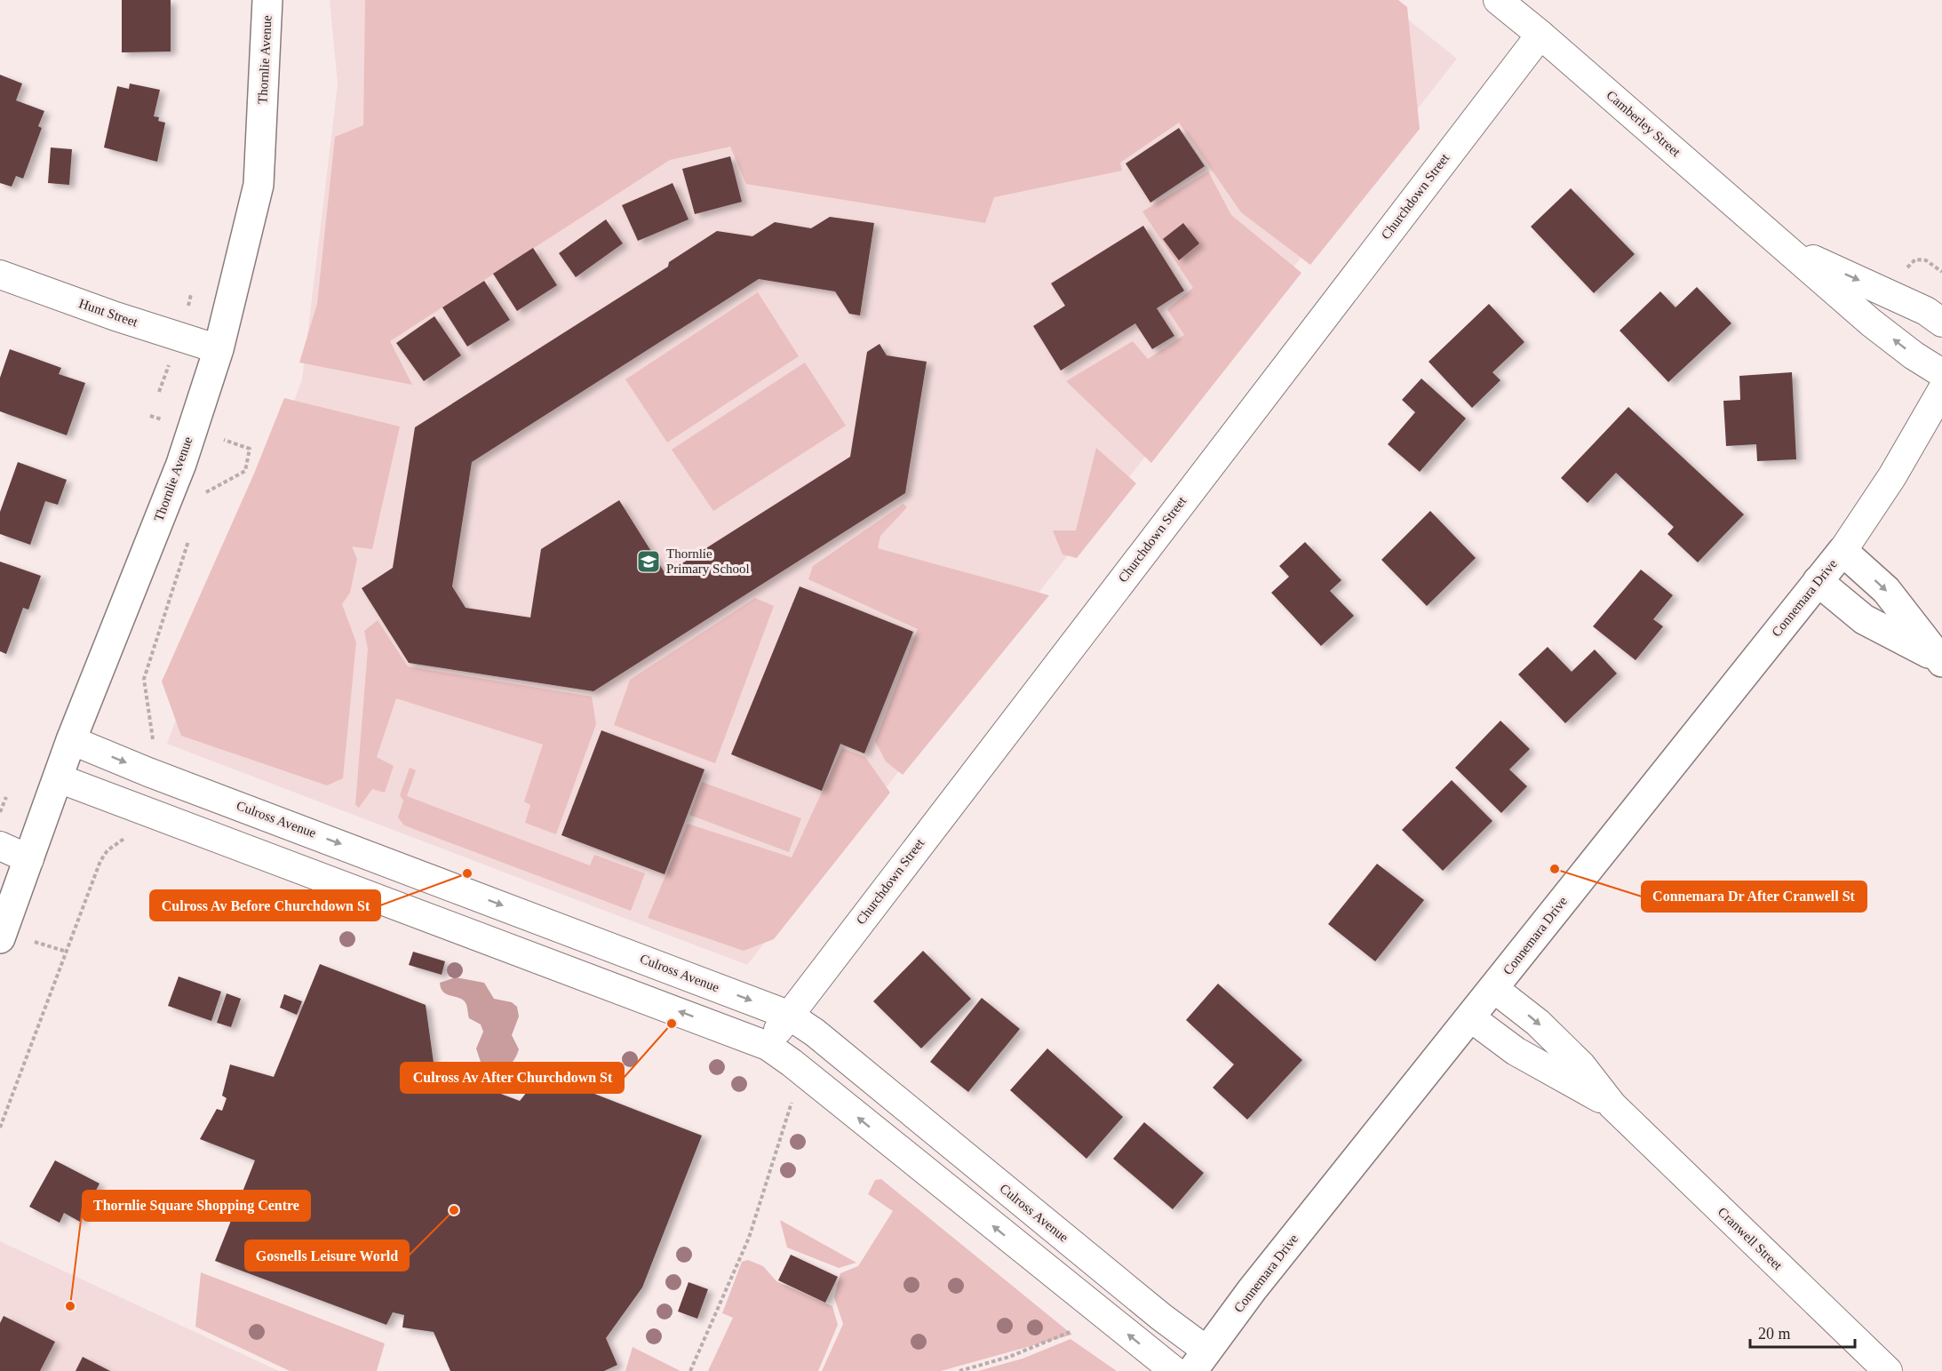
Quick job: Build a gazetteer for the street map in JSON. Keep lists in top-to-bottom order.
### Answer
{
  "streets": {
    "street": [
      "Thornlie Avenue",
      "Camberley Street",
      "Churchdown Street",
      "Hunt Street",
      "Connemara Drive",
      "Culross Avenue",
      "Cranwell Street"
    ]
  },
  "crossings": [
    ["Thornlie Avenue", "Hunt Street"],
    ["Thornlie Avenue", "Culross Avenue"],
    ["Camberley Street", "Churchdown Street"],
    ["Churchdown Street", "Culross Avenue"],
    ["Connemara Drive", "Culross Avenue"],
    ["Connemara Drive", "Cranwell Street"]
  ],
  "places": {
    "school or university": ["Thornlie Primary School"],
    "other": [
      "Connemara Dr After Cranwell St",
      "Culross Av Before Churchdown St",
      "Culross Av After Churchdown St",
      "Gosnells Leisure World",
      "Thornlie Square Shopping Centre"
    ]
  },
  "scale_bar": "20 m"
}
